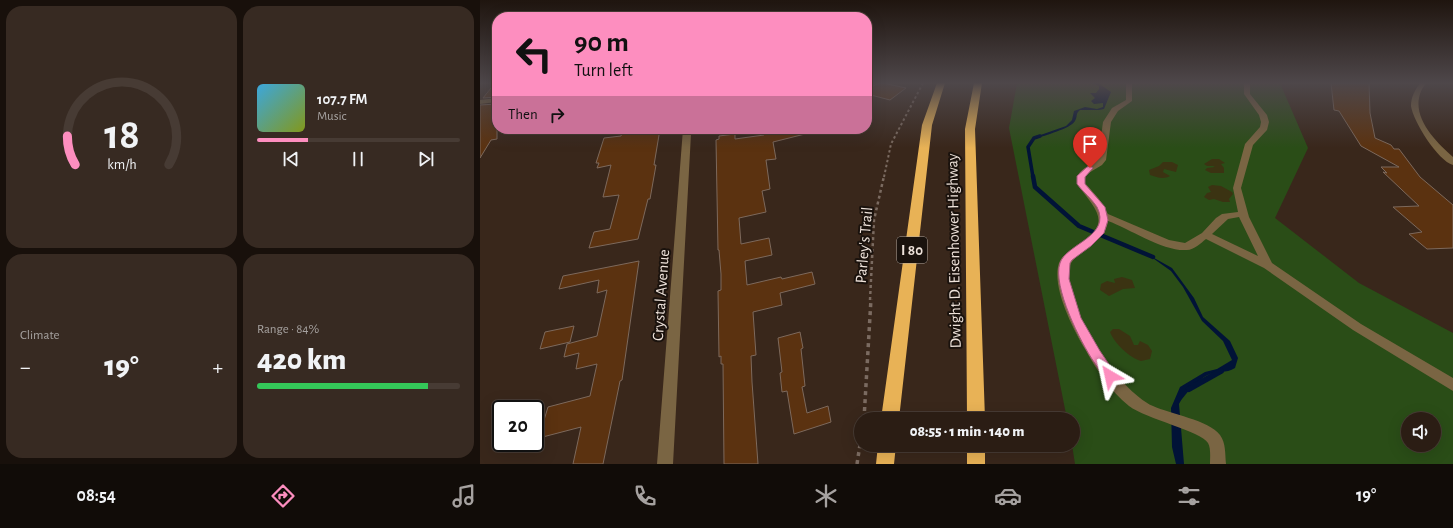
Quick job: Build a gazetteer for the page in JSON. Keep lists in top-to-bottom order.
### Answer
{
  "streets": {
    "highway": ["I 80", "Dwight D. Eisenhower Highway"],
    "street": ["Crystal Avenue"],
    "path": ["Parley's Trail"]
  },
  "page": {
    "turn": ["90 m", "Turn left"],
    "song": ["107.7 FM", "Music"],
    "then": "Then",
    "tile": [
      "Climate",
      ["Range · 84%", "420 km"]
    ],
    "heat": ["−", "19°", "+"],
    "limit": "20",
    "trip": "08:55 · 1 min · 140 m",
    "tabs": ["08:54", "19°"],
    "gauge": ["18", "km/h"]
  }
}
